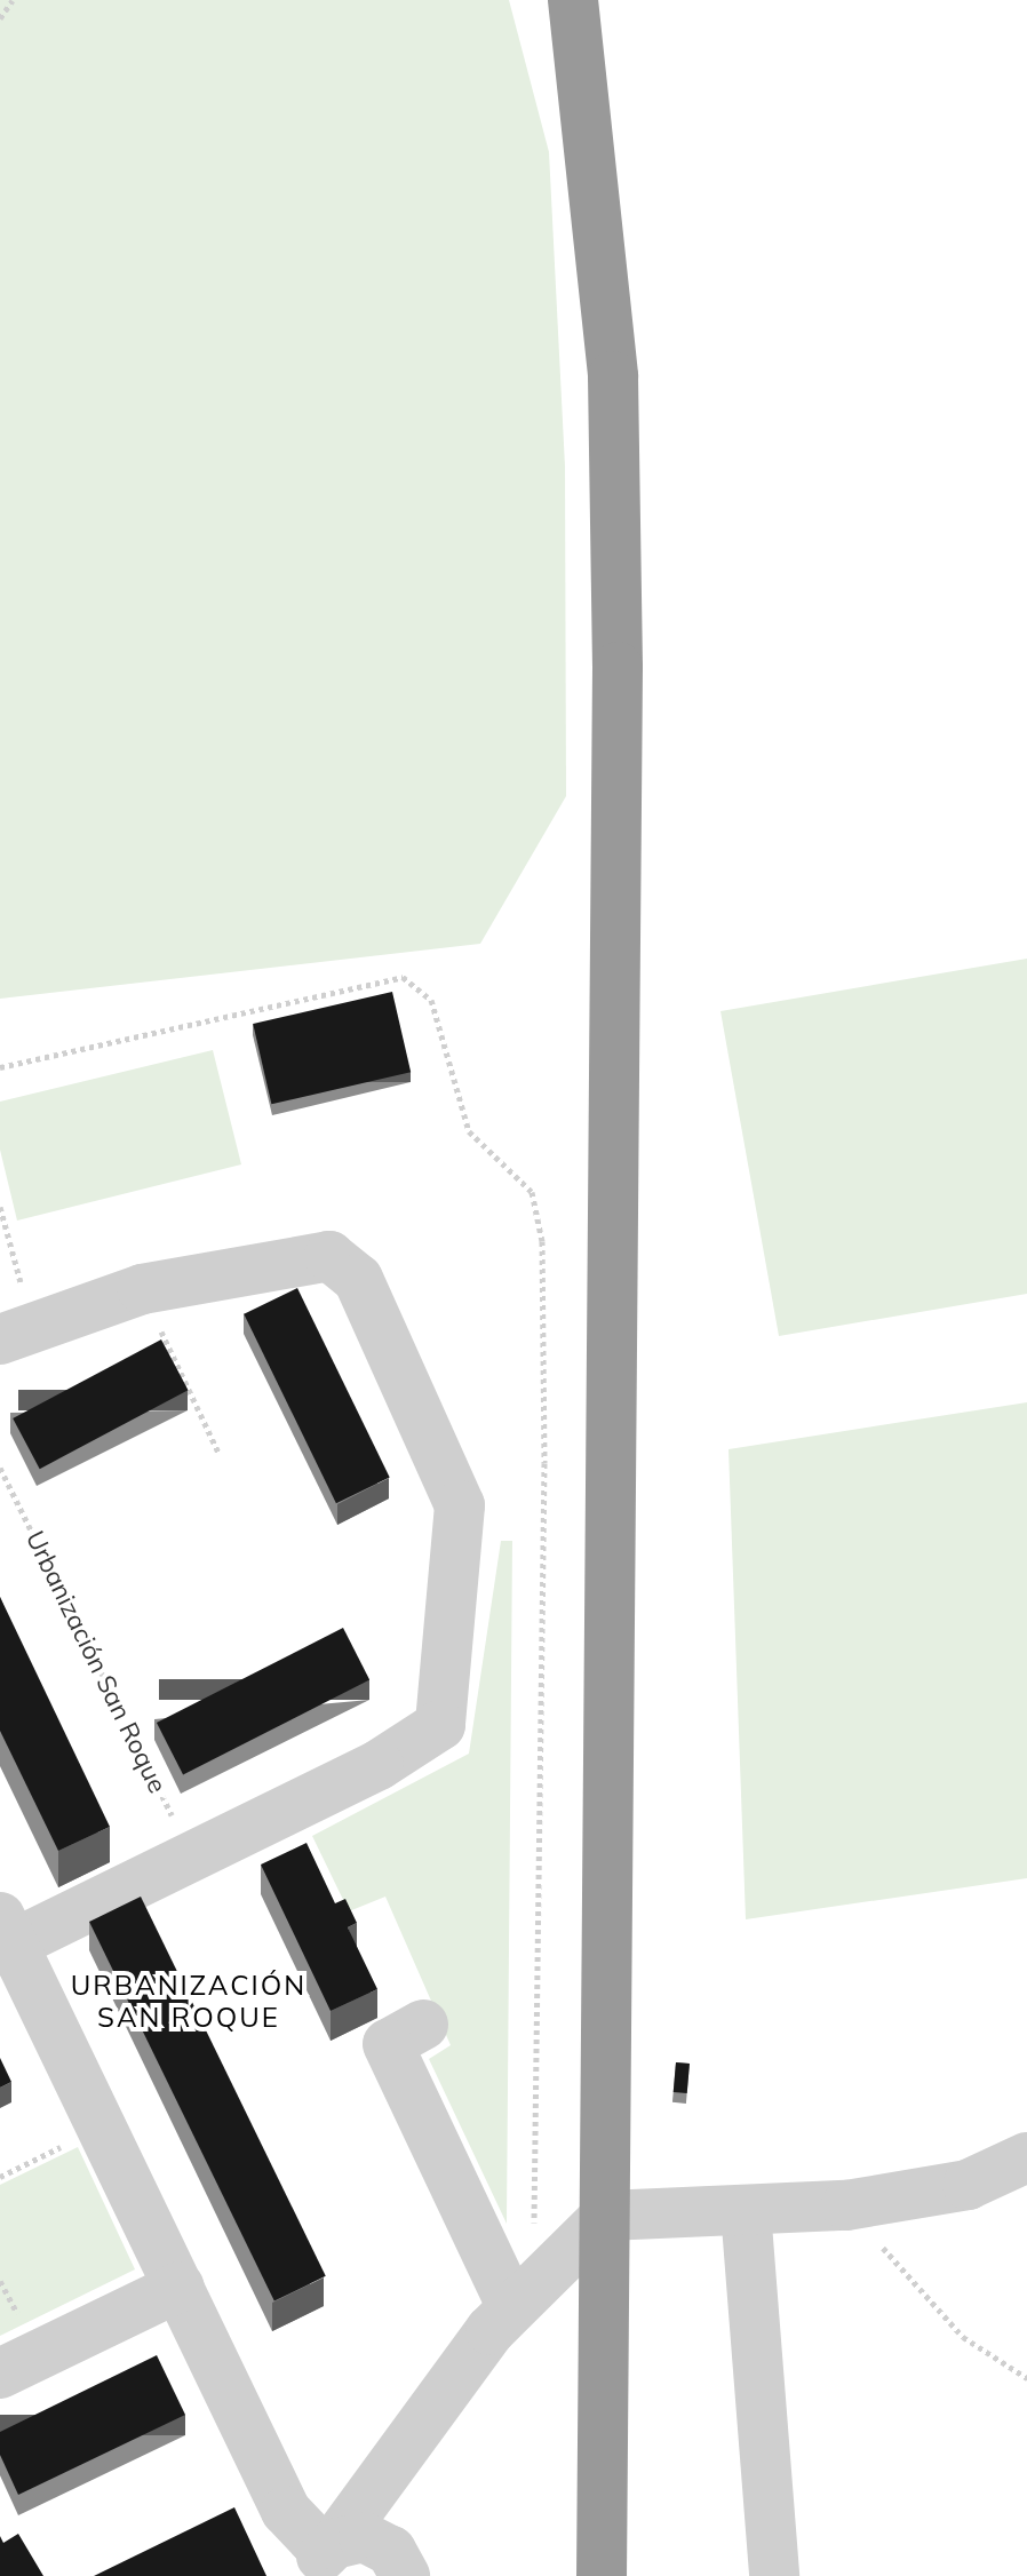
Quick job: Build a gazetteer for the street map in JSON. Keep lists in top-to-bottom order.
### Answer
{
  "streets": {
    "path": ["Urbanización San Roque"]
  },
  "districts": ["URBANIZACIÓN SAN ROQUE"]
}
